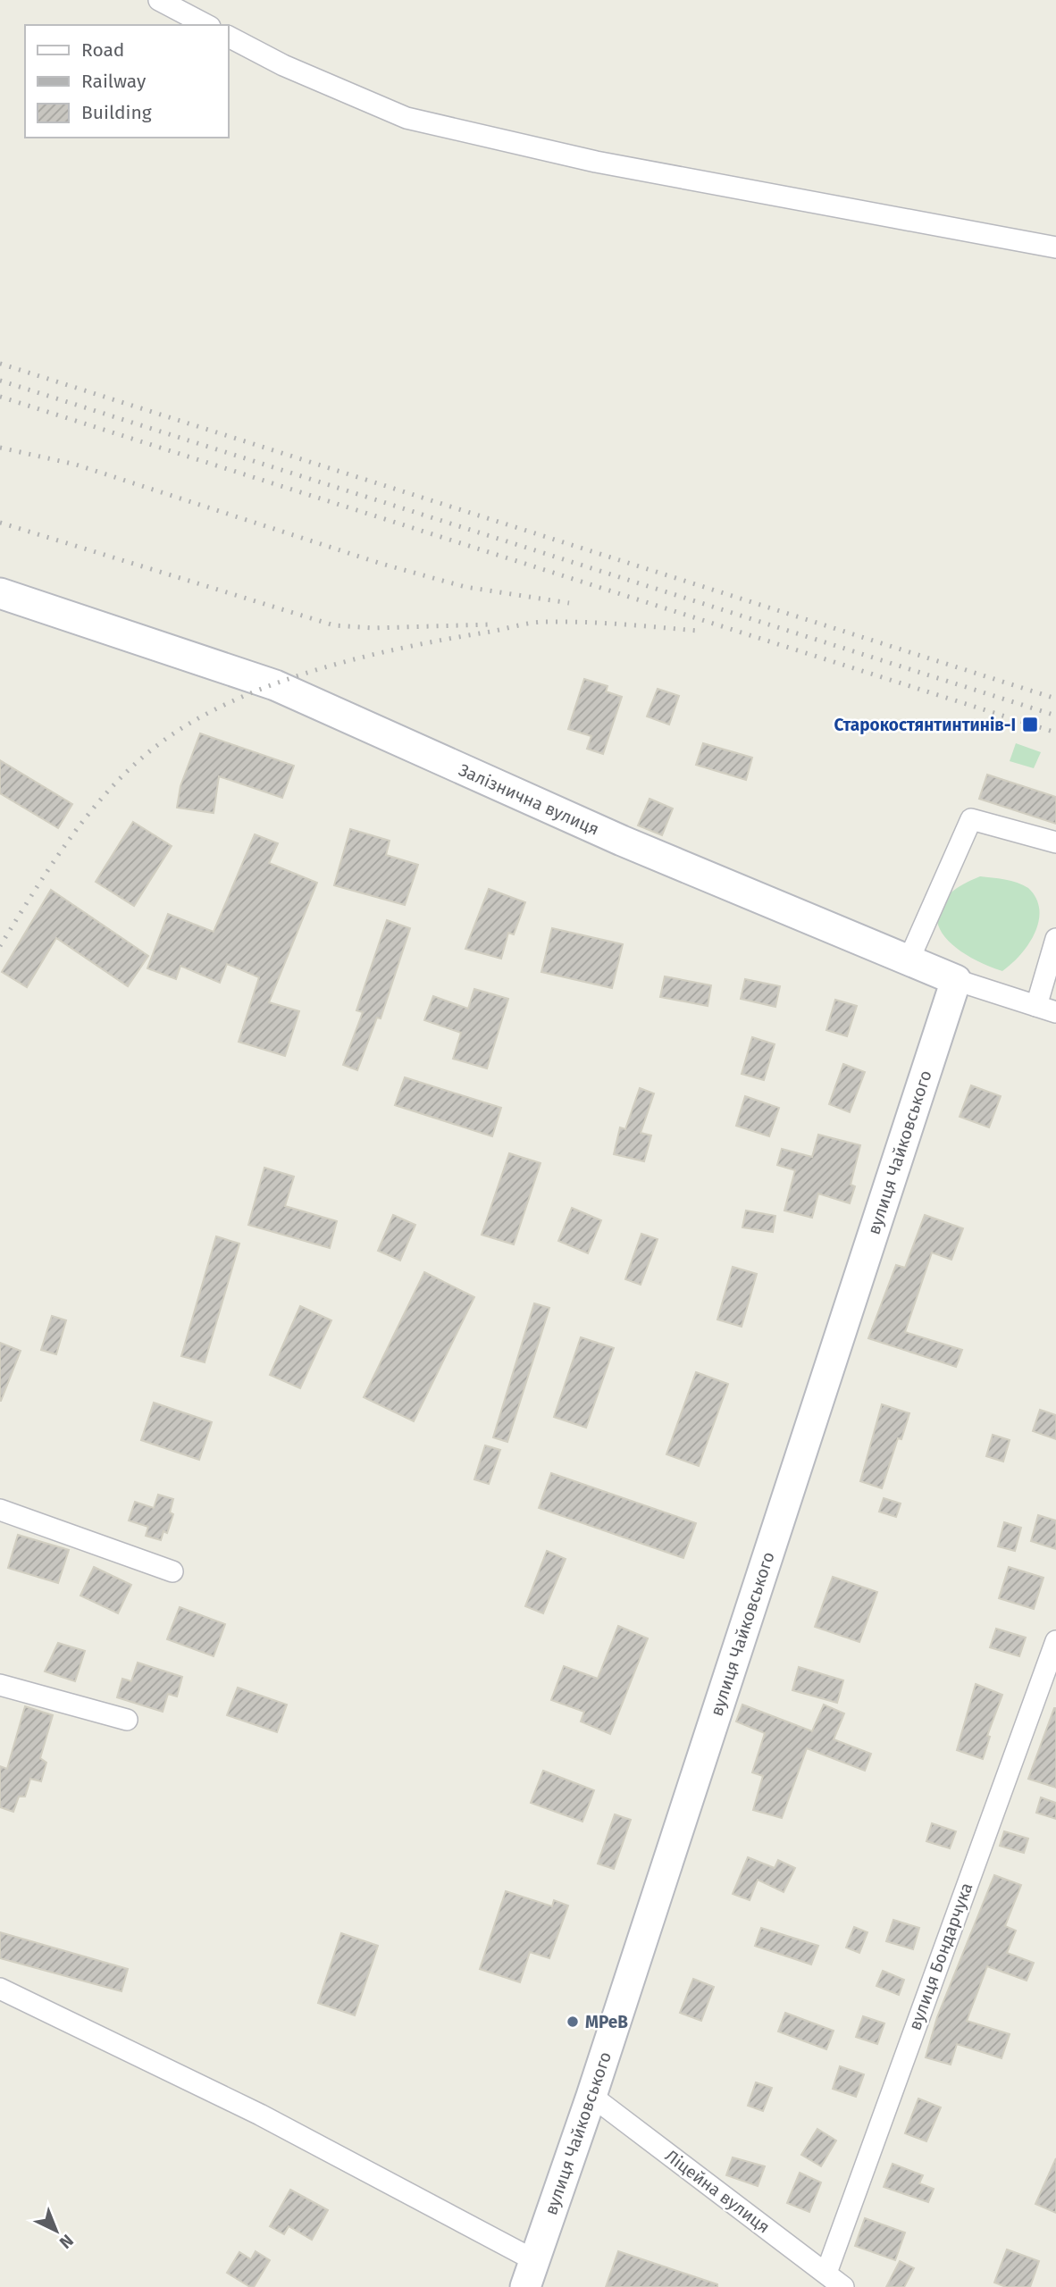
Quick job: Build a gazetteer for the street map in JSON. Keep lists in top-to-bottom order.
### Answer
{
  "streets": {
    "street": [
      "Залізнична вулиця",
      "вулиця Чайковського",
      "вулиця Бондарчука",
      "Ліцейна вулиця"
    ]
  },
  "crossings": [
    ["Залізнична вулиця", "вулиця Чайковського"],
    ["вулиця Чайковського", "Ліцейна вулиця"],
    ["вулиця Бондарчука", "Ліцейна вулиця"]
  ],
  "places": {
    "transit": ["Старокостянтинтинів-І"],
    "other": ["МРеВ"]
  },
  "legend": ["Road", "Railway", "Building"],
  "north": "bottom right"
}
